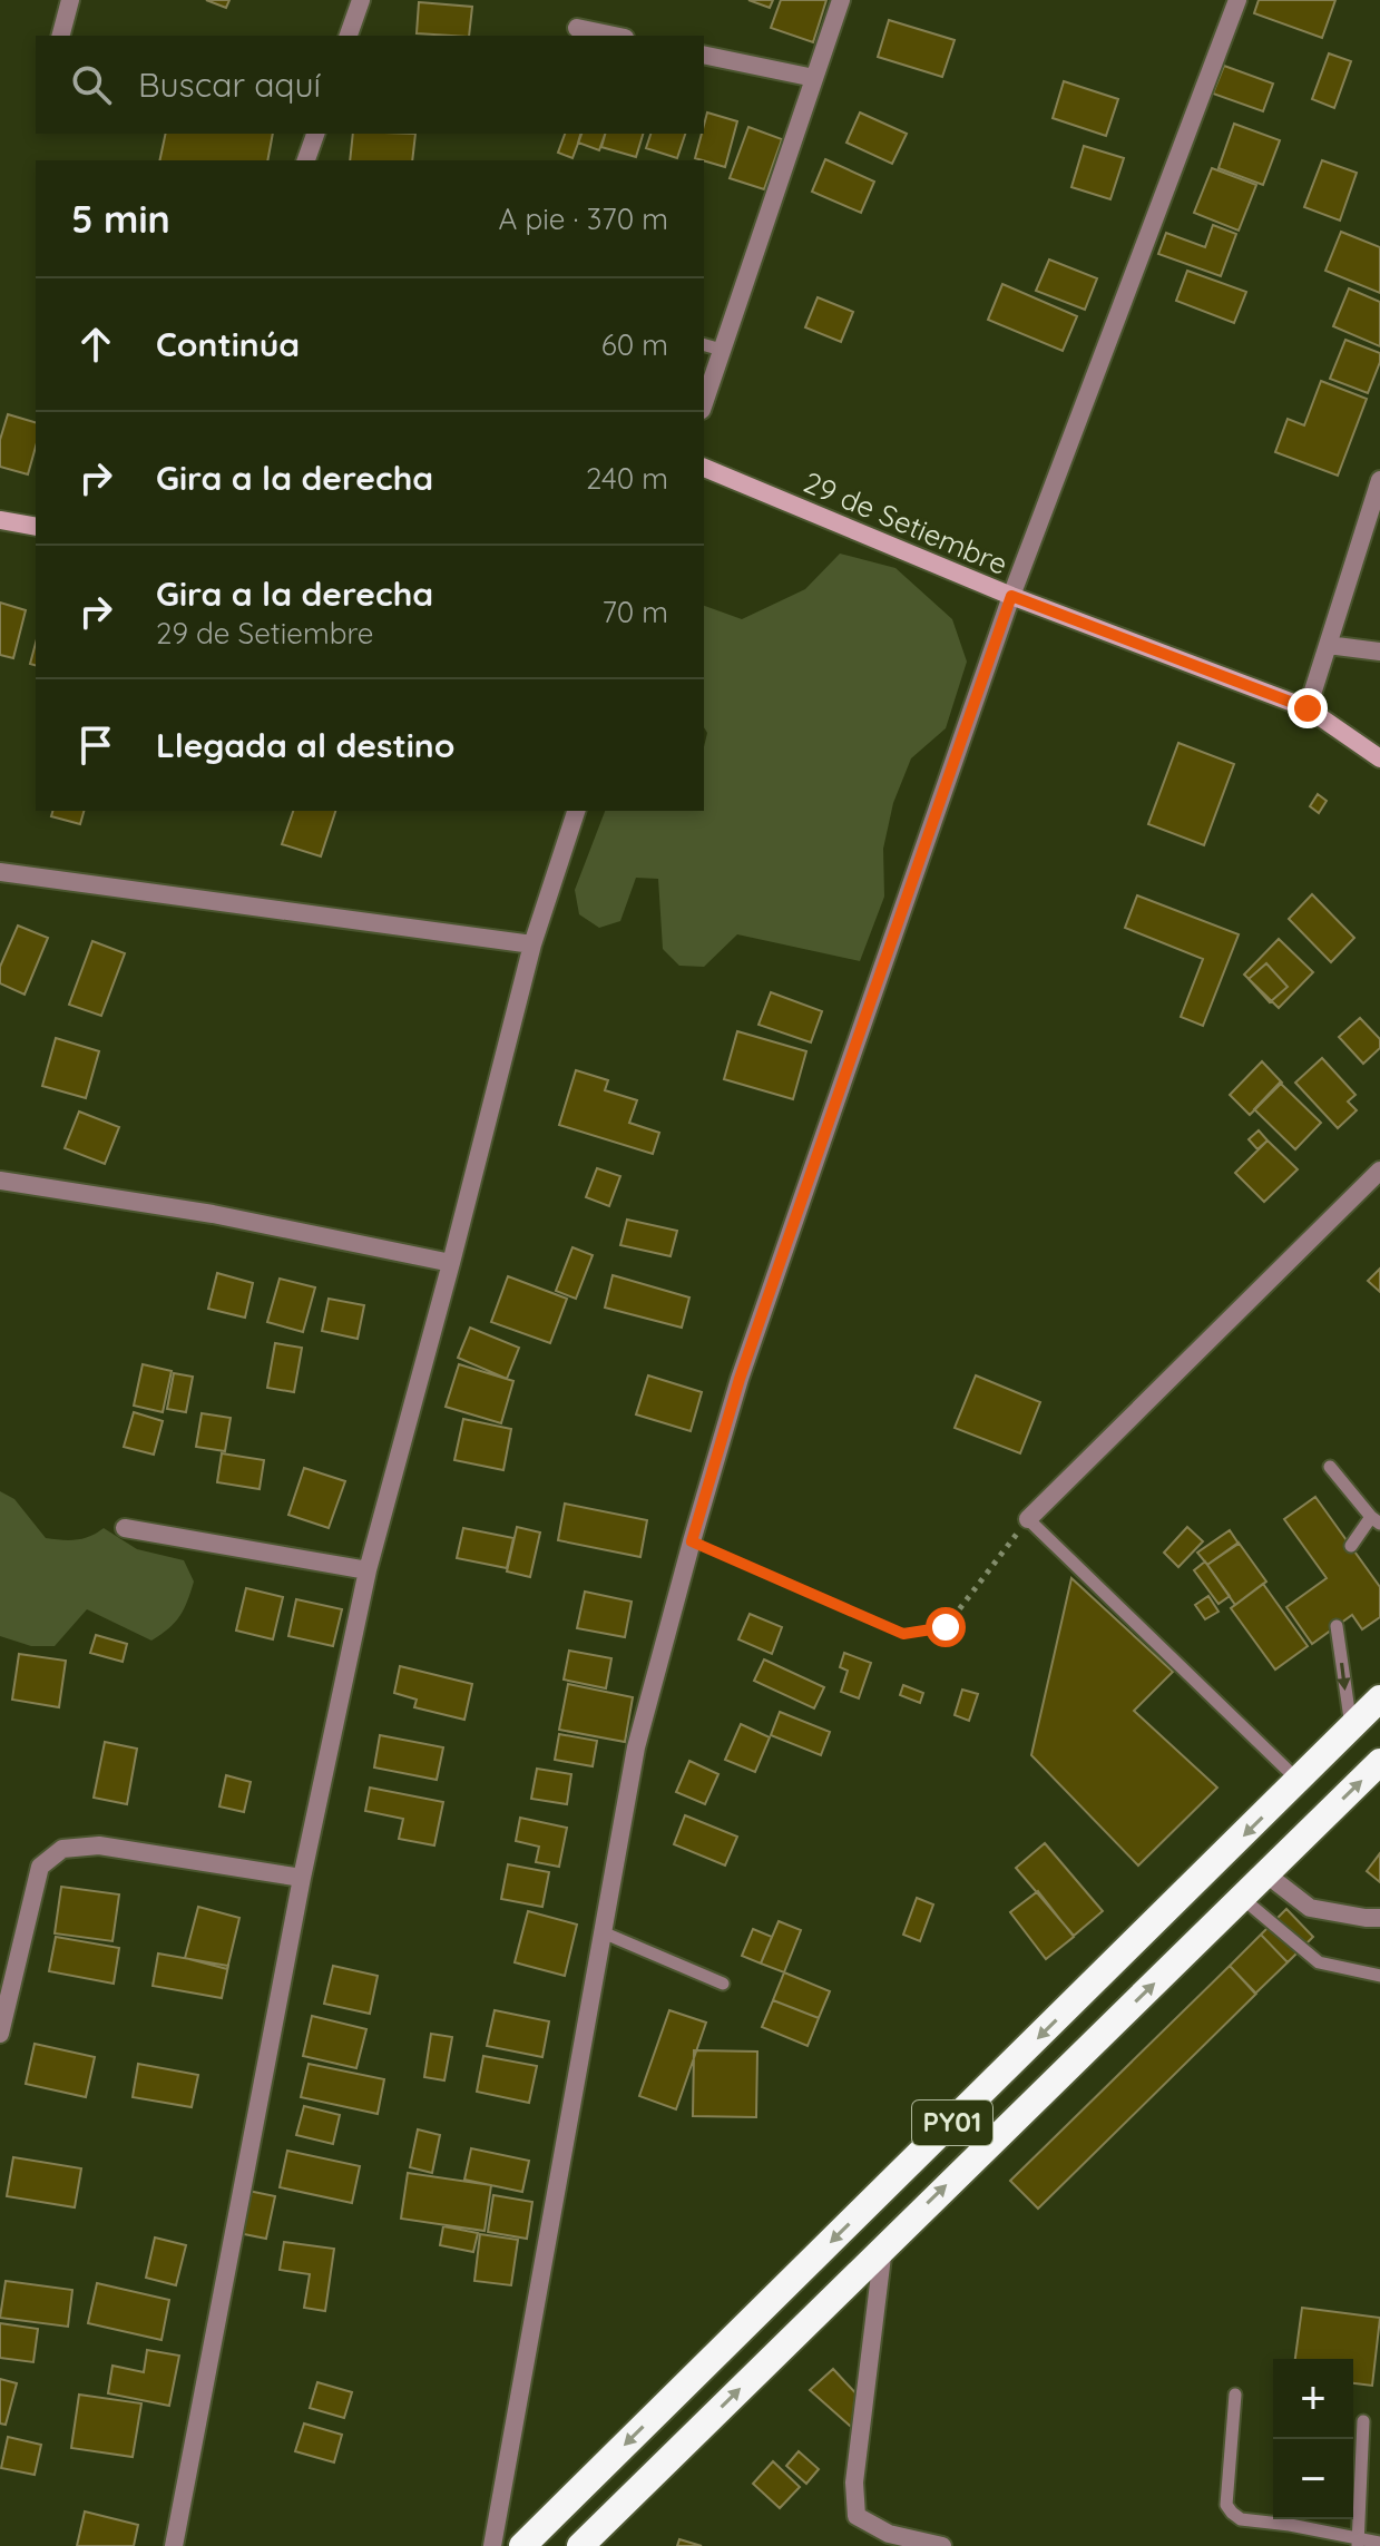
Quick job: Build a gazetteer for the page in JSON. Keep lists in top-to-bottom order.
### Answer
{
  "streets": {
    "highway": ["PY01"],
    "street": ["29 de Setiembre"]
  },
  "page": {
    "search": "Buscar aquí",
    "heading": ["5 min", "A pie · 370 m"],
    "list": [
      ["Continúa", "60 m"],
      ["Gira a la derecha", "240 m"],
      ["Gira a la derecha", "29 de Setiembre", "70 m"],
      "Llegada al destino"
    ],
    "map_buttons": ["+", "−"]
  }
}
